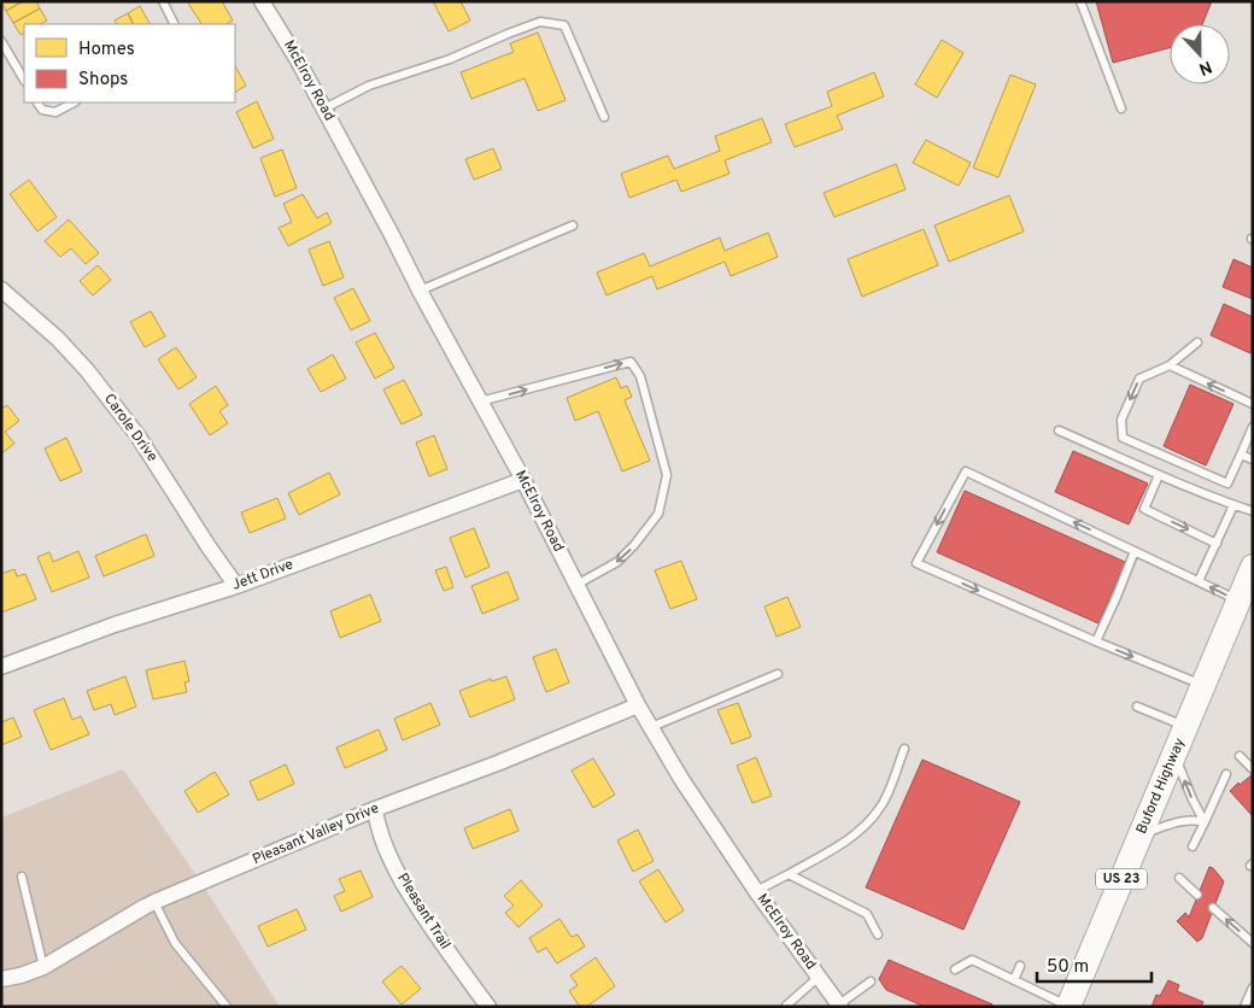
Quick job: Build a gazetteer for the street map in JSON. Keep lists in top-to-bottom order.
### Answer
{
  "streets": {
    "main road": ["Buford Highway", "US 23"],
    "street": [
      "McElroy Road",
      "Carole Drive",
      "Jett Drive",
      "Pleasant Valley Drive",
      "Pleasant Trail"
    ]
  },
  "crossings": [
    ["McElroy Road", "Jett Drive"],
    ["McElroy Road", "Pleasant Valley Drive"],
    ["Carole Drive", "Jett Drive"],
    ["Pleasant Valley Drive", "Pleasant Trail"]
  ],
  "legend": ["Homes", "Shops"],
  "scale_bar": "50 m",
  "north": "bottom"
}
